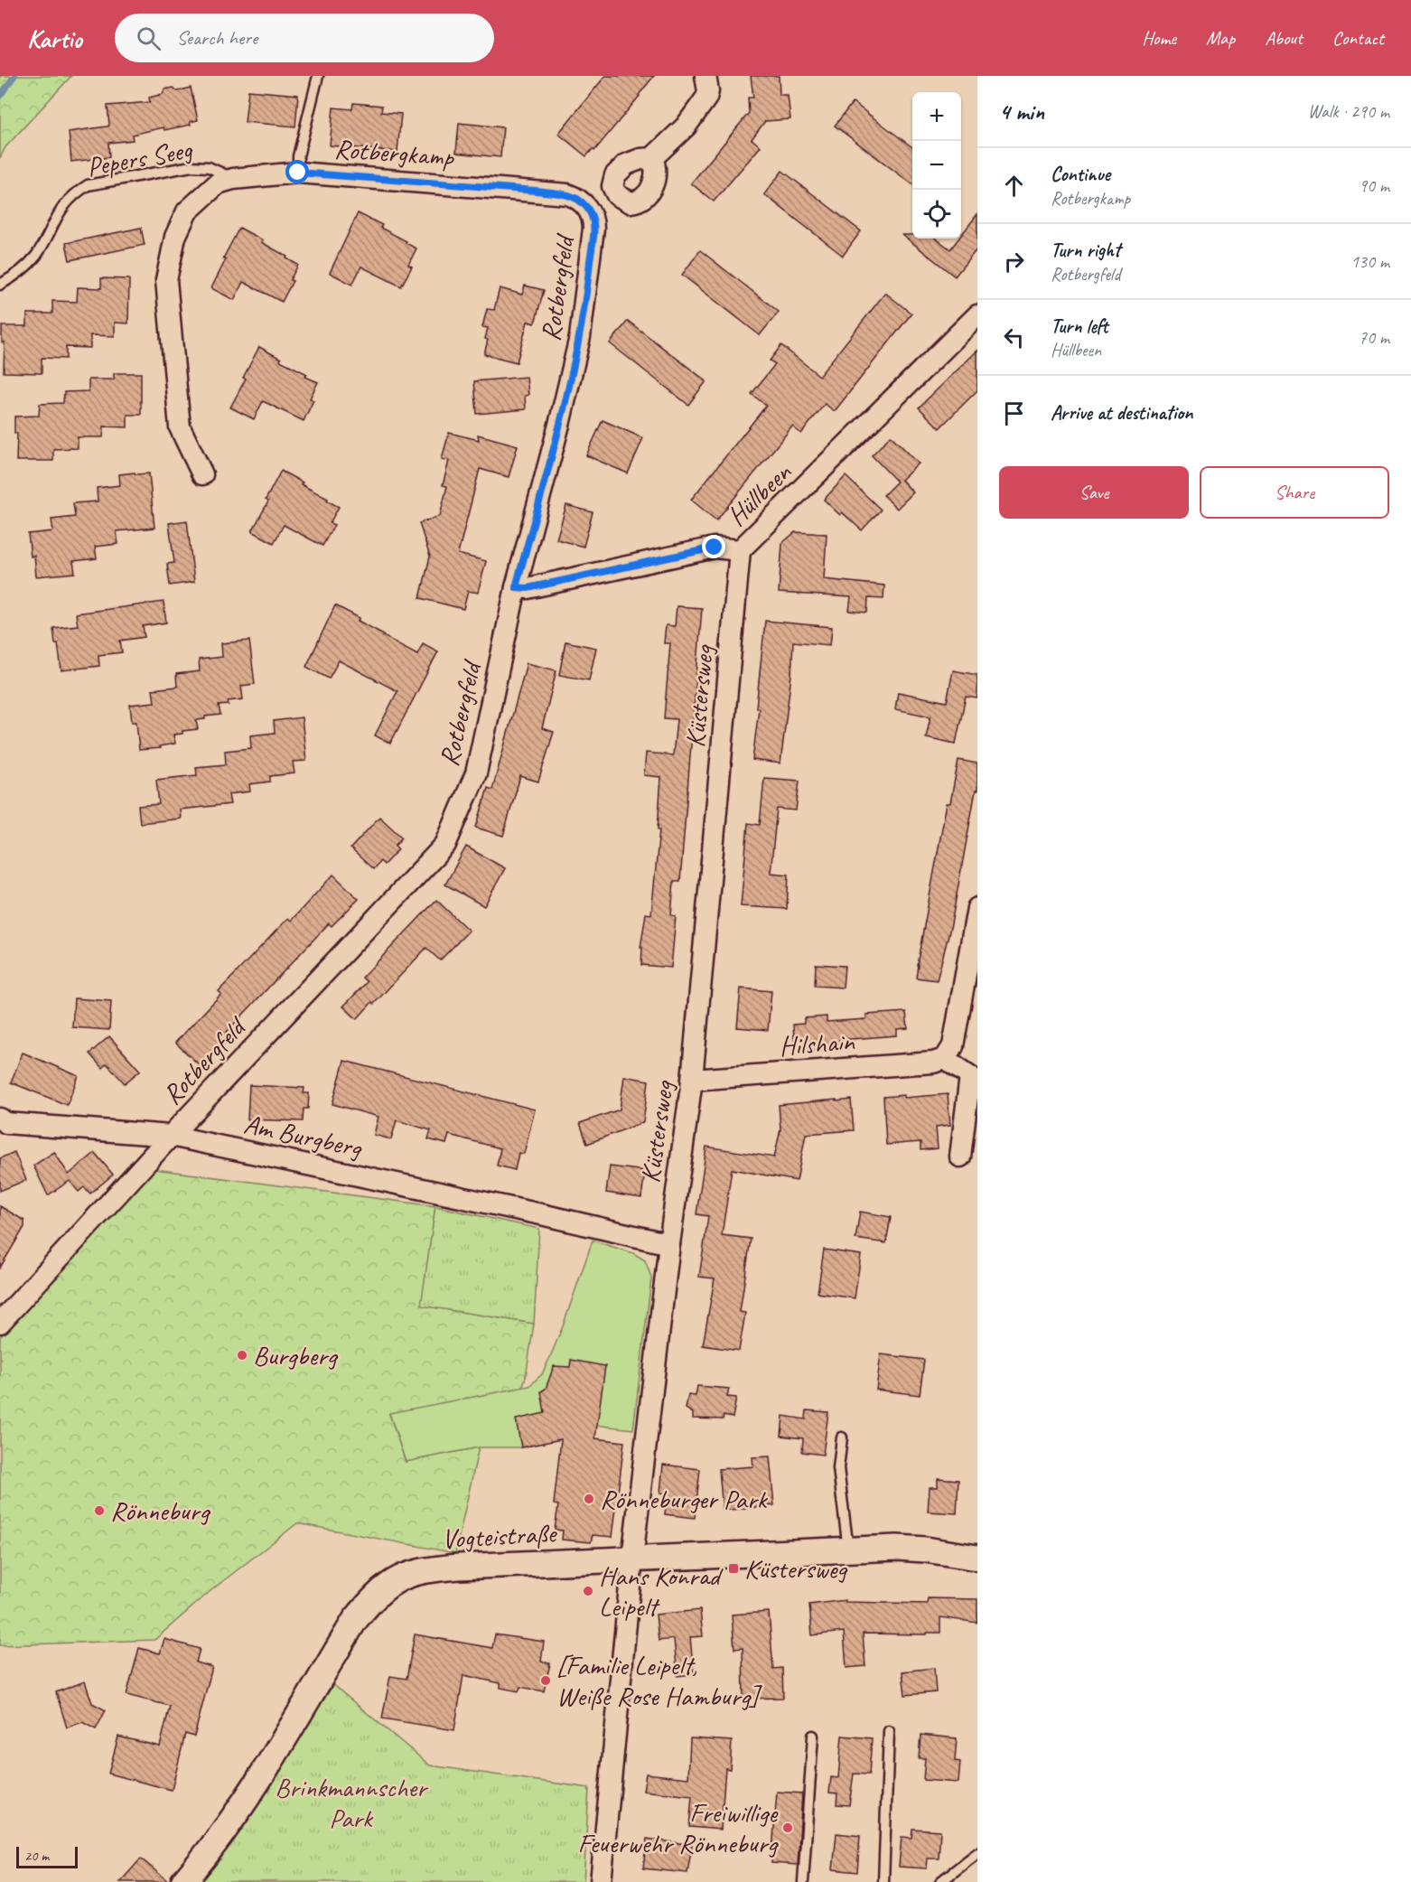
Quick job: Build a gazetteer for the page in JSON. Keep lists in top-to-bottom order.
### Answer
{
  "streets": {
    "street": [
      "Rotbergkamp",
      "Rotbergfeld",
      "Hüllbeen",
      "Küstersweg",
      "Hilshain",
      "Am Burgberg",
      "Vogteistraße"
    ],
    "lane": ["Pepers Seeg"]
  },
  "crossings": [
    ["Rotbergkamp", "Pepers Seeg"],
    ["Rotbergkamp", "Rotbergfeld"],
    ["Rotbergfeld", "Hüllbeen"],
    ["Rotbergfeld", "Am Burgberg"],
    ["Hüllbeen", "Küstersweg"],
    ["Küstersweg", "Hilshain"],
    ["Küstersweg", "Am Burgberg"],
    ["Küstersweg", "Vogteistraße"]
  ],
  "parks": ["Brinkmannscher Park"],
  "places": {
    "other": [
      "Burgberg",
      "Rönneburger Park",
      "Rönneburg",
      "Hans Konrad Leipelt",
      "[Familie Leipelt, Weiße Rose Hamburg]",
      "Freiwillige Feuerwehr Rönneburg"
    ],
    "transit": ["Küstersweg"]
  },
  "scale_bar": "20 m",
  "page": {
    "header": "Kartio",
    "search": "Search here",
    "nav": [
      "Home",
      "Map",
      "About",
      "Contact"
    ],
    "heading": ["4 min", "Walk · 290 m"],
    "map_buttons": ["+", "−"],
    "list": [
      ["Continue", "Rotbergkamp", "90 m"],
      ["Turn right", "Rotbergfeld", "130 m"],
      ["Turn left", "Hüllbeen", "70 m"],
      "Arrive at destination"
    ],
    "buttons": ["Save", "Share"],
    "scale": "20 m"
  }
}
